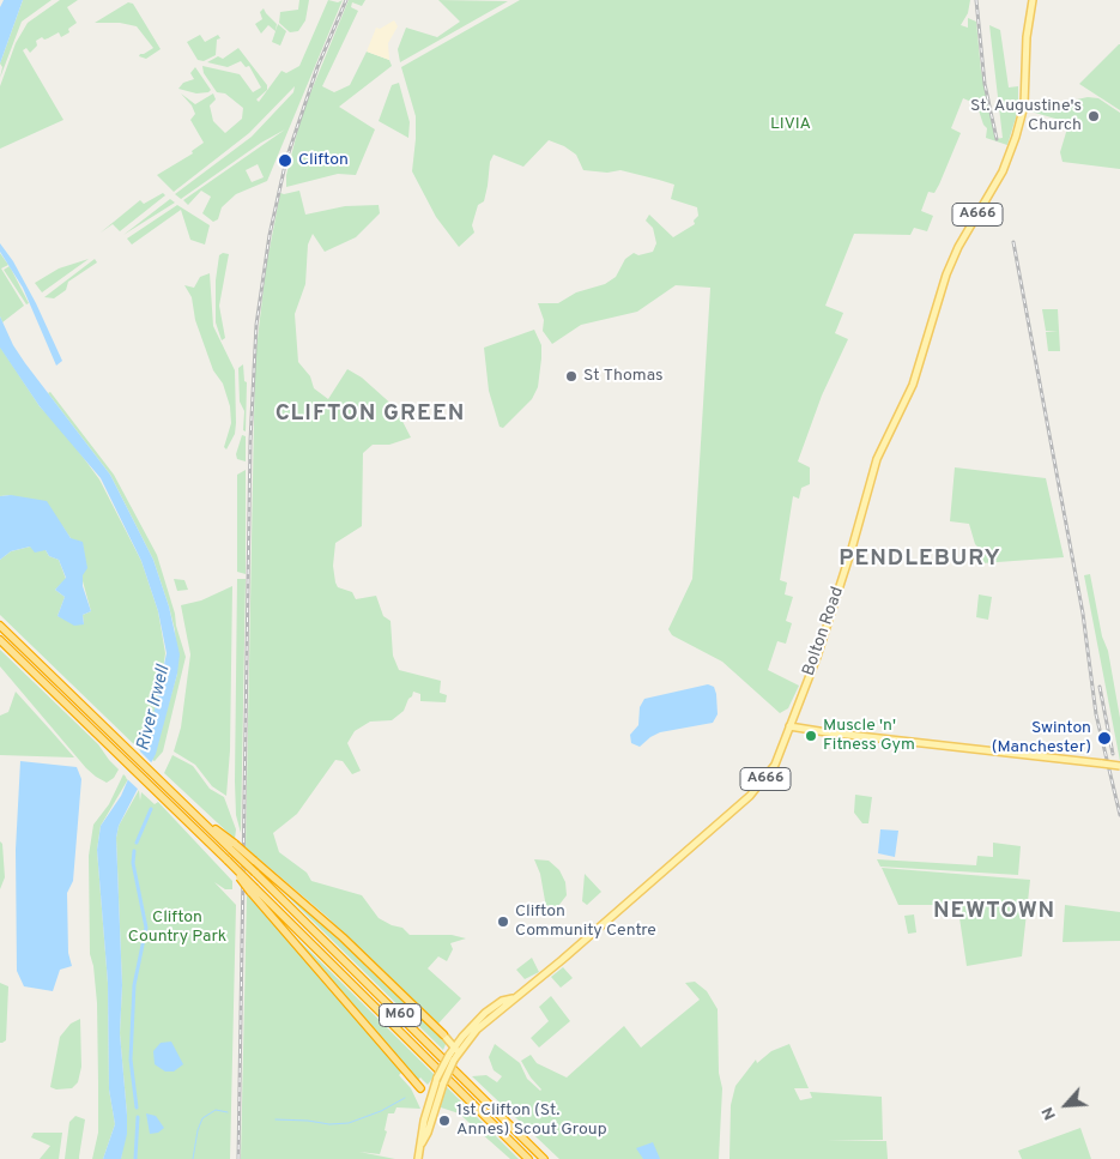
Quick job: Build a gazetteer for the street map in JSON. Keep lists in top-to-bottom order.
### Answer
{
  "streets": {
    "highway": ["M60"],
    "main road": ["A666", "Bolton Road"]
  },
  "crossings": [
    ["A666", "Bolton Road"]
  ],
  "districts": ["CLIFTON GREEN", "PENDLEBURY", "NEWTOWN"],
  "water": ["River Irwell"],
  "parks": ["LIVIA", "Clifton Country Park"],
  "places": [
    "St. Augustine's Church",
    "Clifton",
    "St Thomas",
    "Muscle 'n' Fitness Gym",
    "Swinton (Manchester)",
    "Clifton Community Centre",
    "1st Clifton (St. Annes) Scout Group"
  ],
  "north": "bottom left"
}
